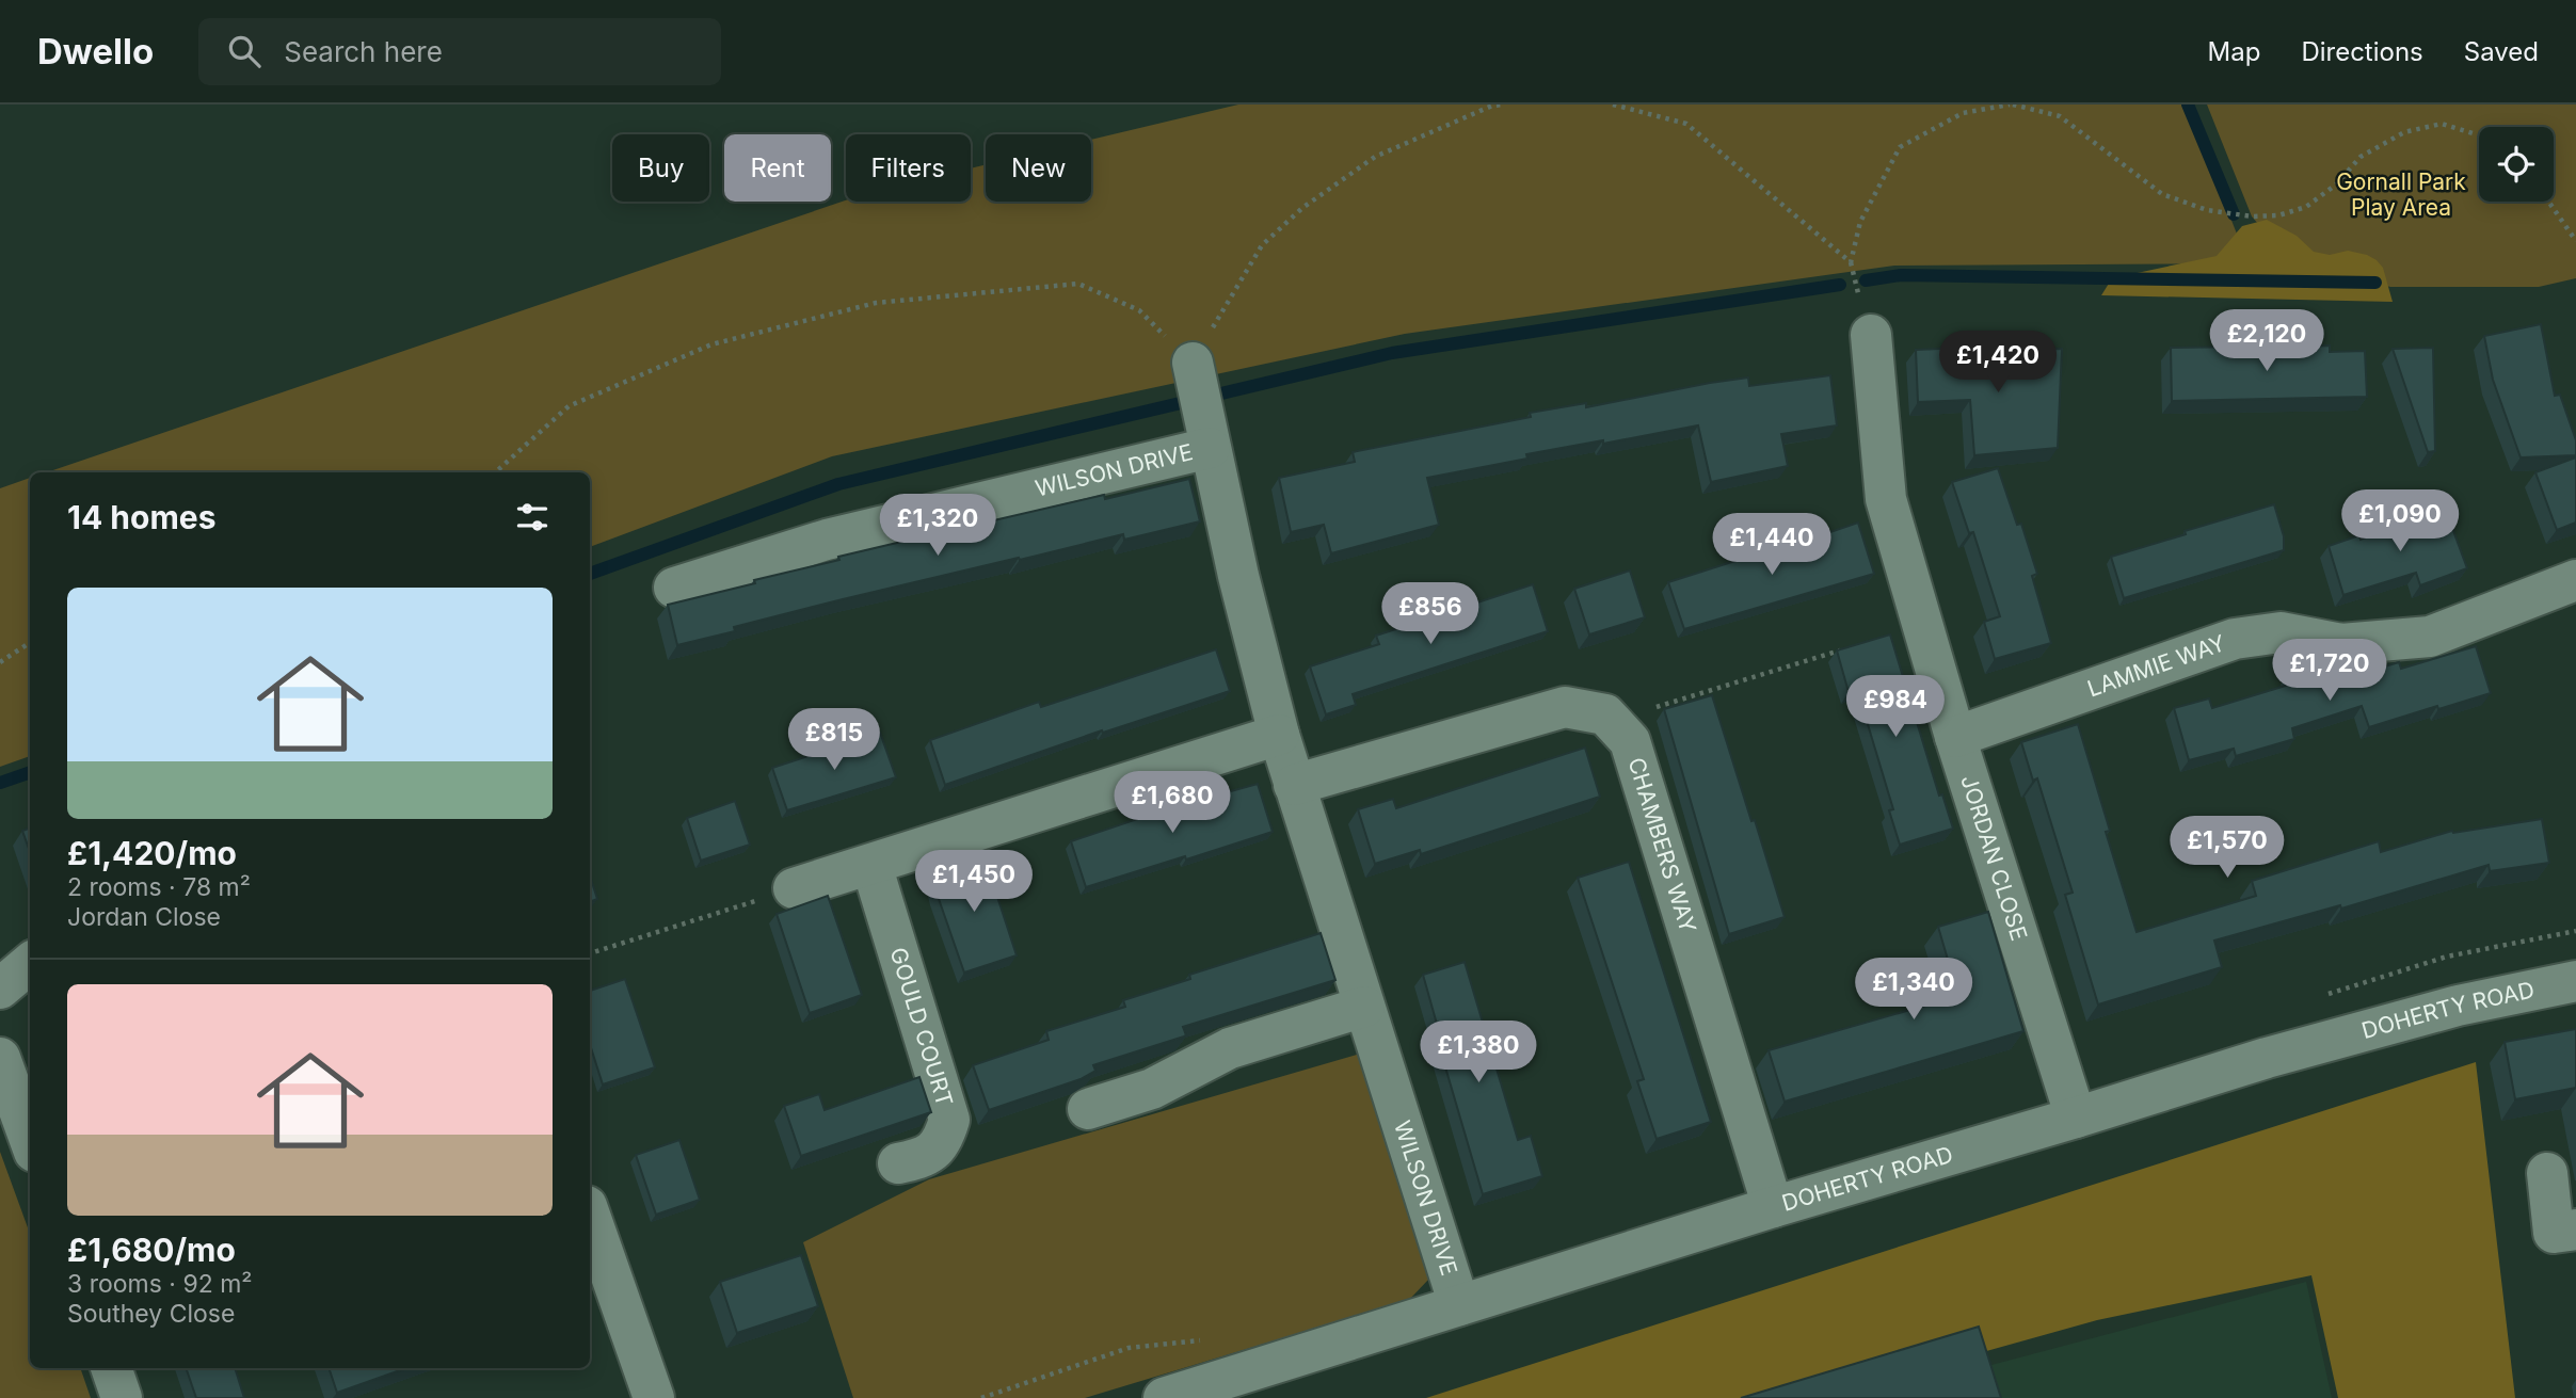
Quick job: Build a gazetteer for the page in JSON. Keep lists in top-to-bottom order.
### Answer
{
  "streets": {
    "street": [
      "WILSON DRIVE",
      "LAMMIE WAY",
      "CHAMBERS WAY",
      "JORDAN CLOSE",
      "DOHERTY ROAD",
      "GOULD COURT"
    ]
  },
  "crossings": [
    ["WILSON DRIVE", "CHAMBERS WAY"],
    ["WILSON DRIVE", "DOHERTY ROAD"],
    ["LAMMIE WAY", "JORDAN CLOSE"],
    ["CHAMBERS WAY", "DOHERTY ROAD"],
    ["JORDAN CLOSE", "DOHERTY ROAD"]
  ],
  "parks": ["Gornall Park Play Area"],
  "page": {
    "header": "Dwello",
    "search": "Search here",
    "nav": ["Map", "Directions", "Saved"],
    "chip": [
      "Buy",
      "Rent",
      "Filters",
      "New"
    ],
    "price": [
      "£2,120",
      "£1,420",
      "£1,090",
      "£1,320",
      "£1,440",
      "£856",
      "£1,720",
      "£984",
      "£815",
      "£1,680",
      "£1,570",
      "£1,450",
      "£1,340",
      "£1,380"
    ],
    "heading": "14 homes",
    "list": [
      {
        "name": "£1,420/mo",
        "note": "2 rooms · 78 m² · Jordan Close"
      },
      {
        "name": "£1,680/mo",
        "note": "3 rooms · 92 m² · Southey Close"
      }
    ]
  }
}
